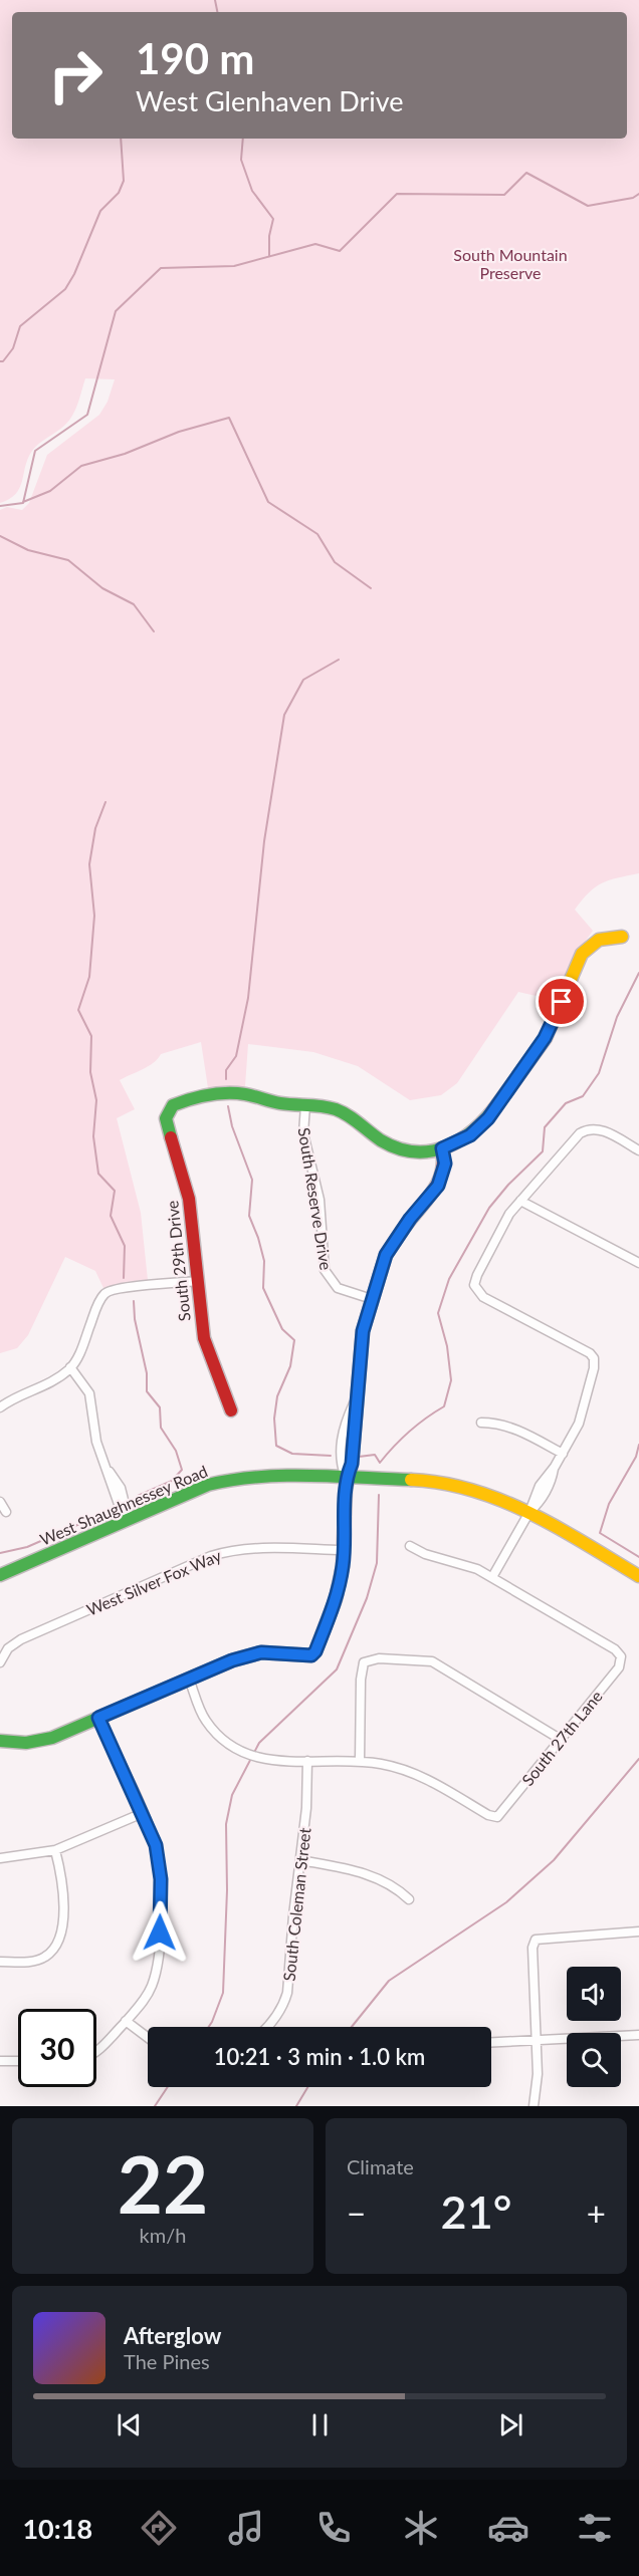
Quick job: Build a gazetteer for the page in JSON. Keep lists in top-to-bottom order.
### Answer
{
  "streets": {
    "street": [
      "South Reserve Drive",
      "South 29th Drive",
      "West Shaughnessey Road",
      "West Silver Fox Way",
      "South 27th Lane",
      "South Coleman Street"
    ]
  },
  "crossings": [
    ["South Reserve Drive", "South 29th Drive"]
  ],
  "parks": ["South Mountain Preserve"],
  "page": {
    "turn": ["190 m", "West Glenhaven Drive"],
    "limit": "30",
    "trip": "10:21 · 3 min · 1.0 km",
    "tile": [
      ["22", "km/h"],
      "Climate"
    ],
    "heat": ["−", "21°", "+"],
    "song": ["Afterglow", "The Pines"],
    "tabs": "10:18"
  }
}
